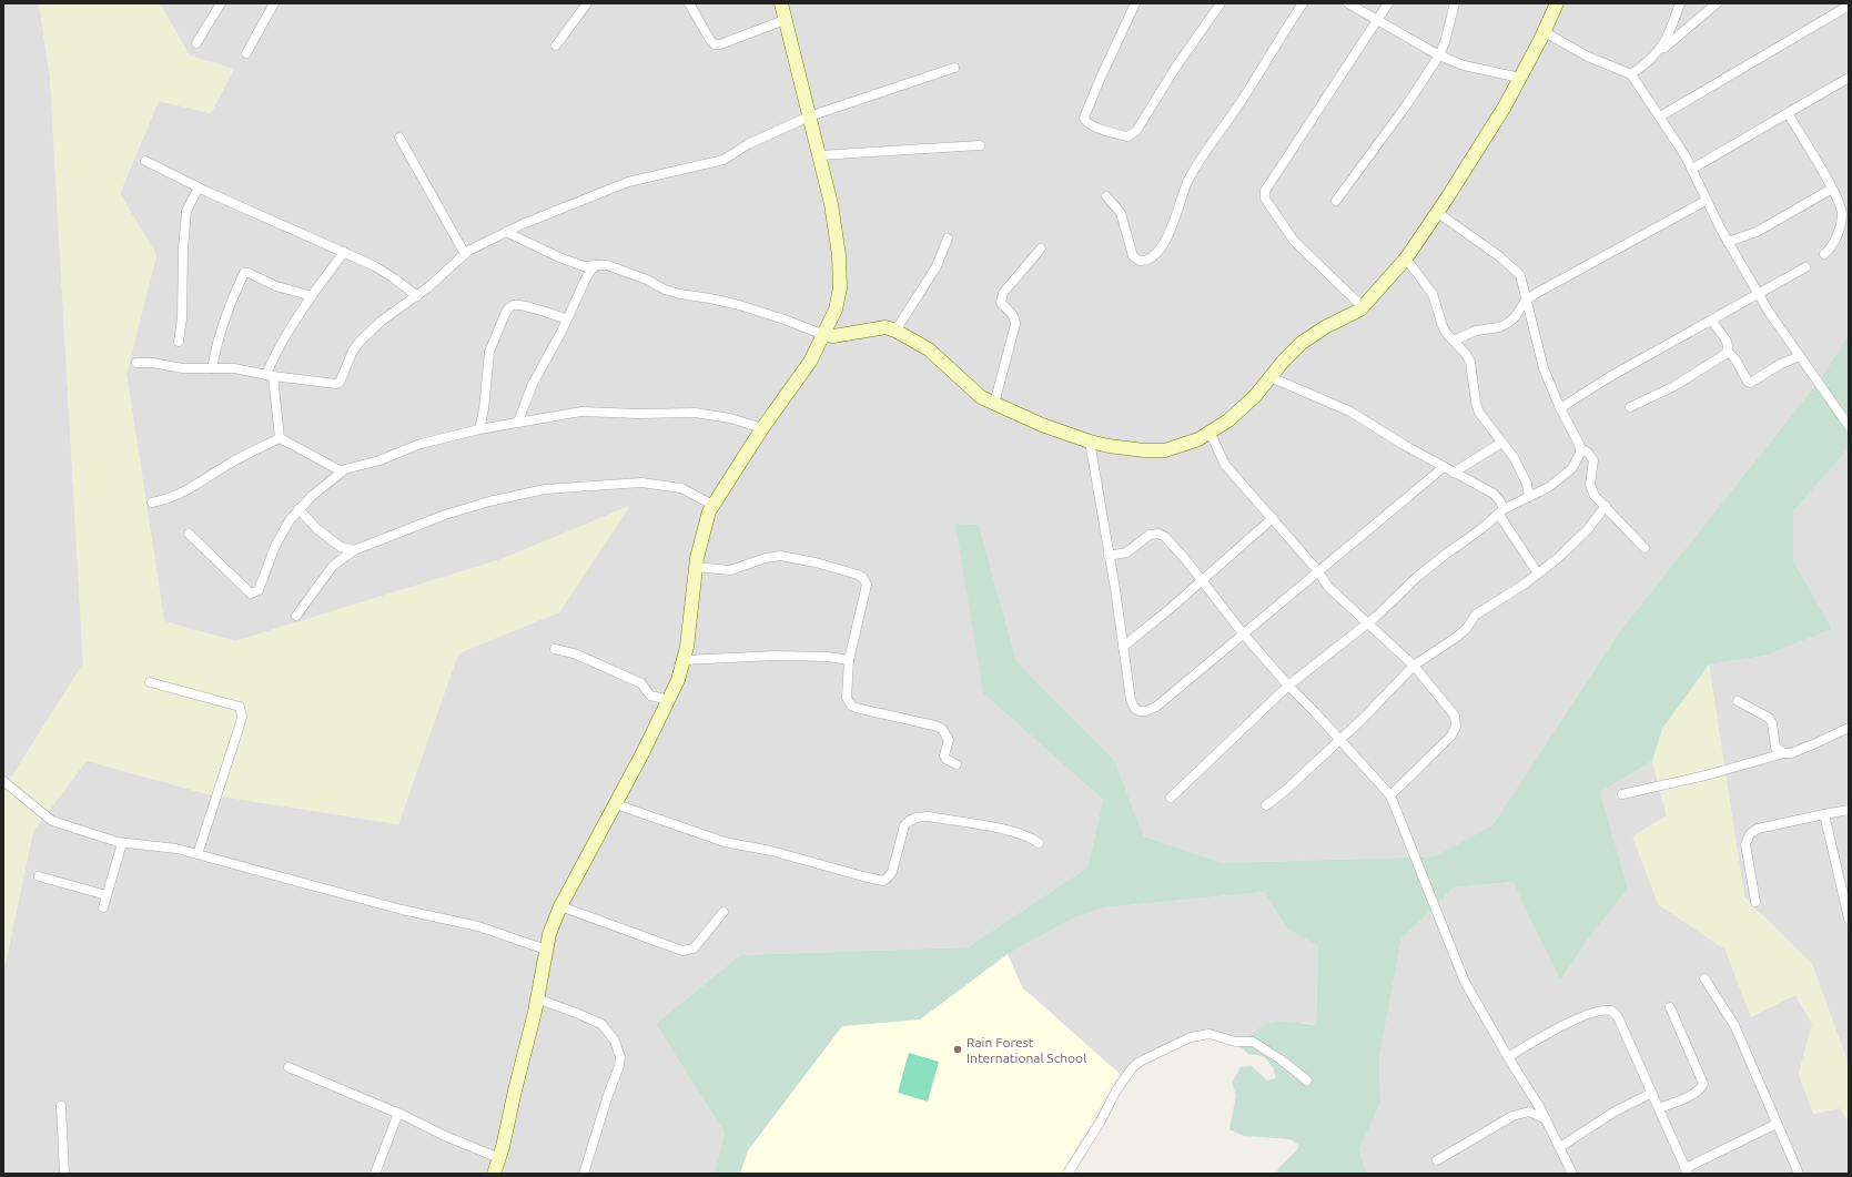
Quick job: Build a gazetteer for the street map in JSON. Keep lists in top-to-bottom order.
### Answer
{
  "places": ["Rain Forest International School"]
}
